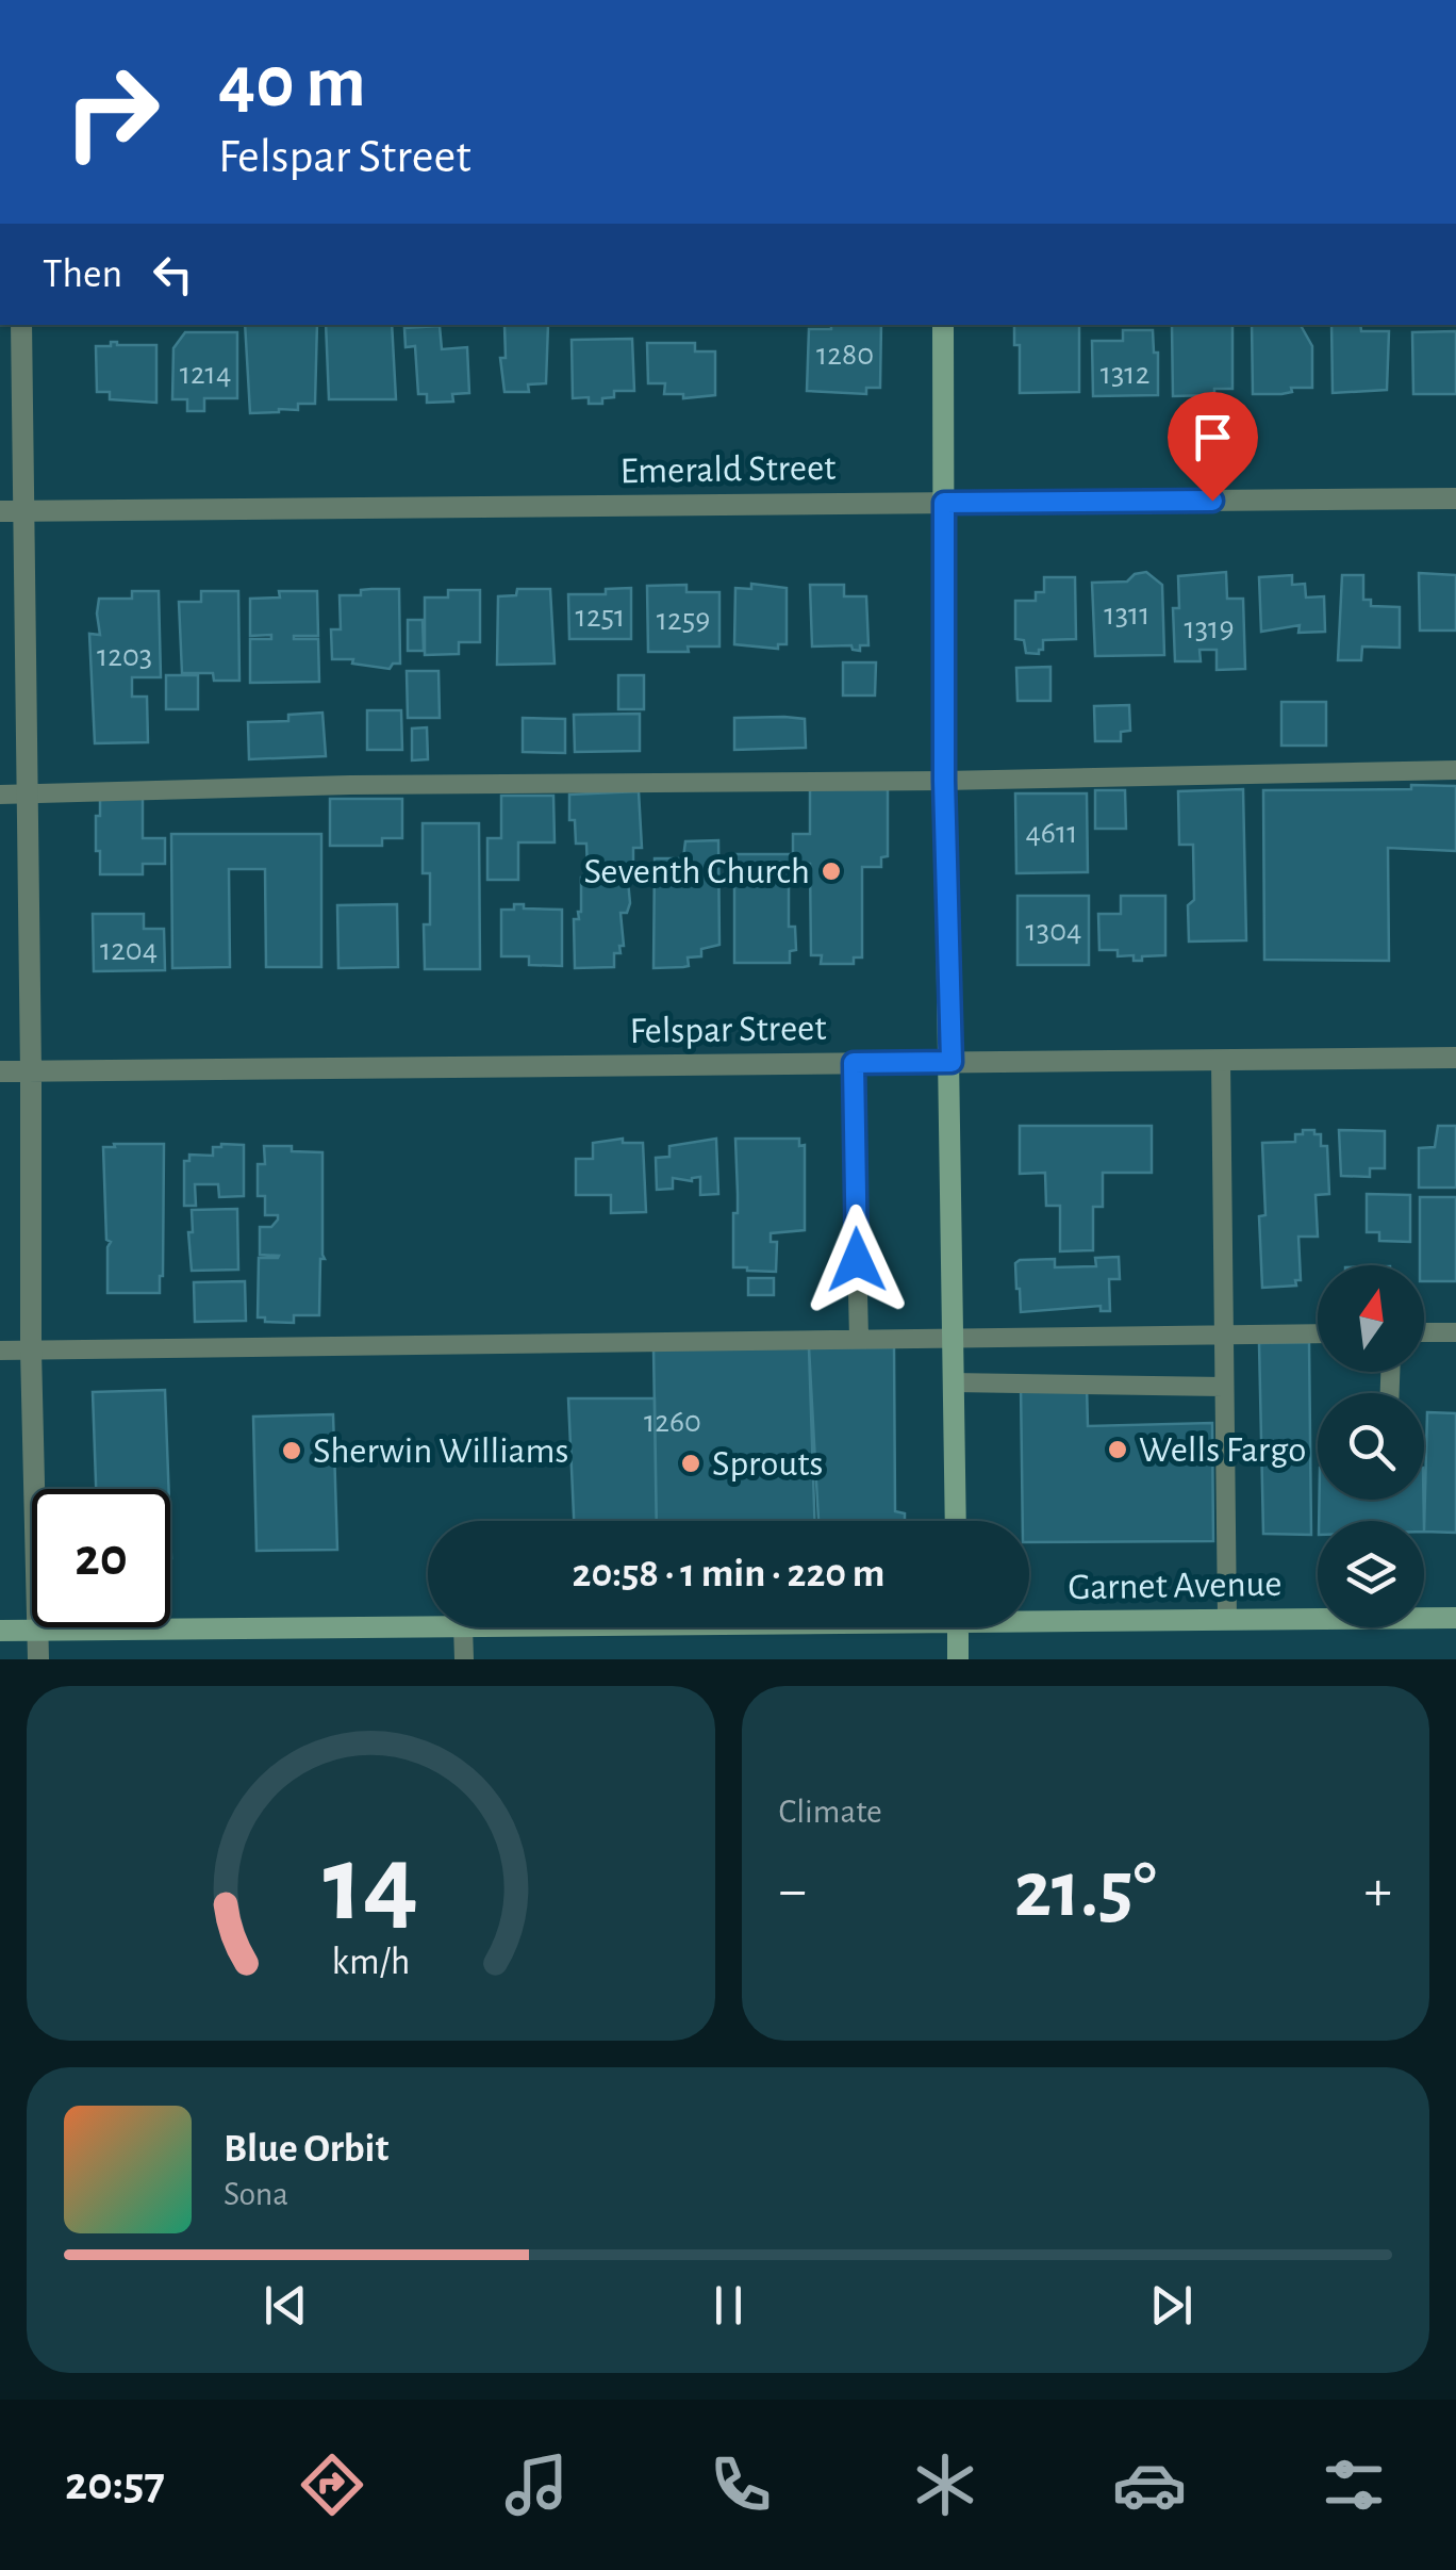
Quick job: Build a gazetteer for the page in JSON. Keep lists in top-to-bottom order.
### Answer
{
  "streets": {
    "main road": ["Garnet Avenue"],
    "street": ["Emerald Street", "Felspar Street"]
  },
  "places": [
    "Seventh Church",
    "Wells Fargo",
    "Sherwin Williams",
    "Sprouts"
  ],
  "house_numbers": [
    "1280",
    "1214",
    "1312",
    "1311",
    "1251",
    "1259",
    "1319",
    "1203",
    "4611",
    "1304",
    "1204",
    "1260"
  ],
  "north": "top",
  "page": {
    "turn": ["40 m", "Felspar Street"],
    "then": "Then",
    "limit": "20",
    "trip": "20:58 · 1 min · 220 m",
    "tile": "Climate",
    "heat": ["−", "21.5°", "+"],
    "song": ["Blue Orbit", "Sona"],
    "tabs": "20:57",
    "gauge": ["14", "km/h"]
  }
}
